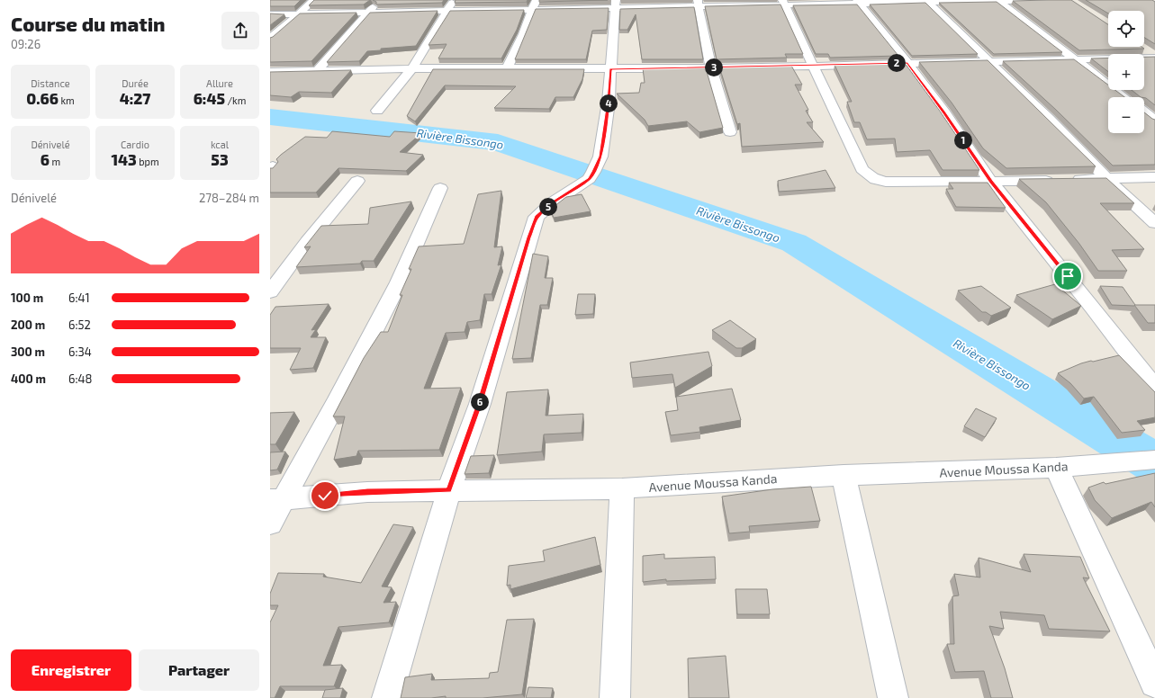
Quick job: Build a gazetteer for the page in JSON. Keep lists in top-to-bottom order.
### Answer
{
  "streets": {
    "street": ["Avenue Moussa Kanda"]
  },
  "water": ["Rivière Bissongo"],
  "page": {
    "heading": ["Course du matin", "09:26"],
    "map_buttons": ["+", "−"],
    "pins": [
      "2",
      "3",
      "4",
      "1",
      "5",
      "6"
    ],
    "stats": [
      ["Distance", "0.66 km"],
      ["Durée", "4:27"],
      ["Allure", "6:45 /km"],
      ["Dénivelé", "6 m"],
      ["Cardio", "143 bpm"],
      ["kcal", "53"]
    ],
    "chart": ["Dénivelé", "278–284 m"],
    "list": [
      {
        "name": "100 m",
        "note": "6:41"
      },
      {
        "name": "200 m",
        "note": "6:52"
      },
      {
        "name": "300 m",
        "note": "6:34"
      },
      {
        "name": "400 m",
        "note": "6:48"
      }
    ],
    "buttons": ["Enregistrer", "Partager"]
  }
}
